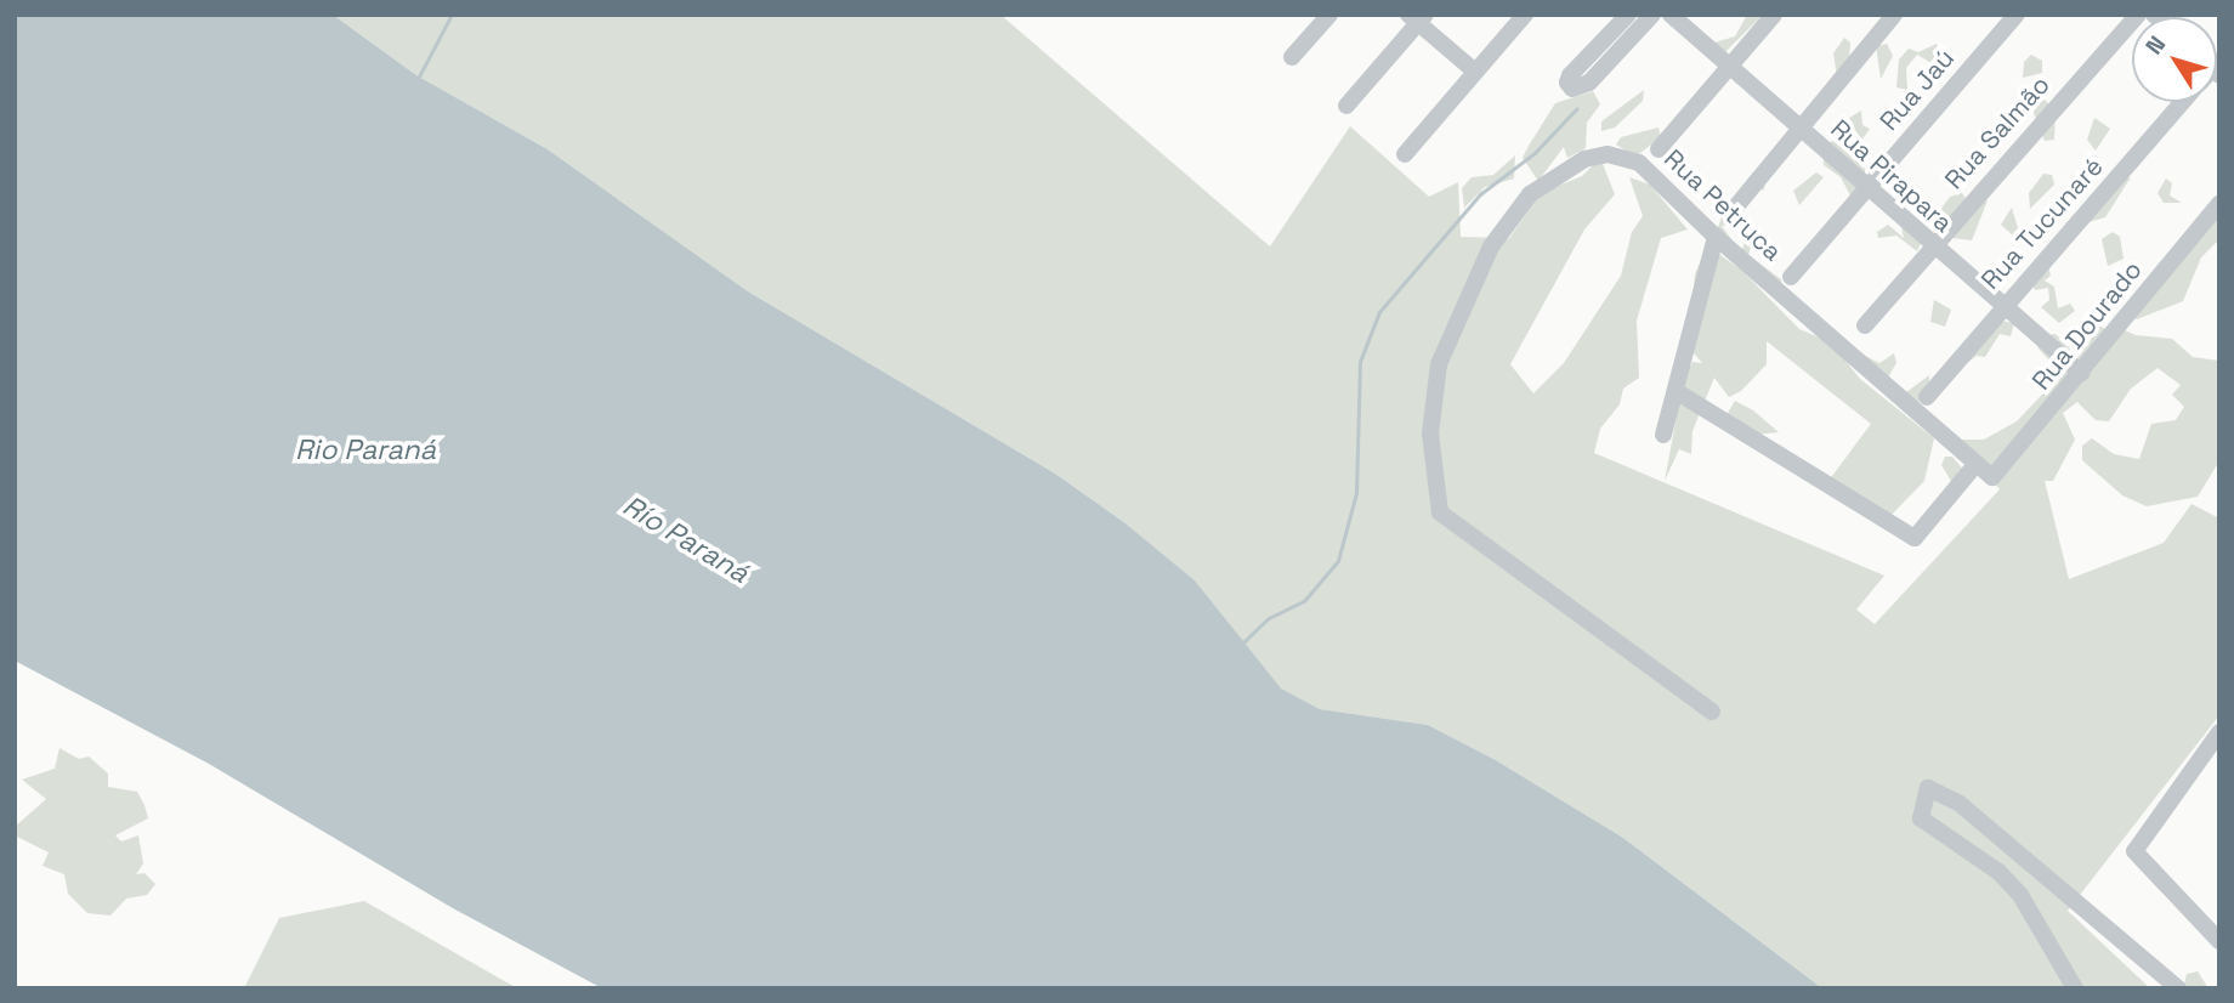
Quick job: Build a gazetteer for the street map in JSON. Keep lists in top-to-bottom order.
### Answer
{
  "streets": {
    "street": [
      "Rua Jaú",
      "Rua Salmão",
      "Rua Pirapara",
      "Rua Petruca",
      "Rua Tucunaré",
      "Rua Dourado"
    ]
  },
  "crossings": [
    ["Rua Jaú", "Rua Pirapara"],
    ["Rua Salmão", "Rua Pirapara"],
    ["Rua Pirapara", "Rua Tucunaré"],
    ["Rua Pirapara", "Rua Dourado"],
    ["Rua Petruca", "Rua Dourado"]
  ],
  "water": ["Rio Paraná", "Río Paraná"],
  "north": "top left"
}
